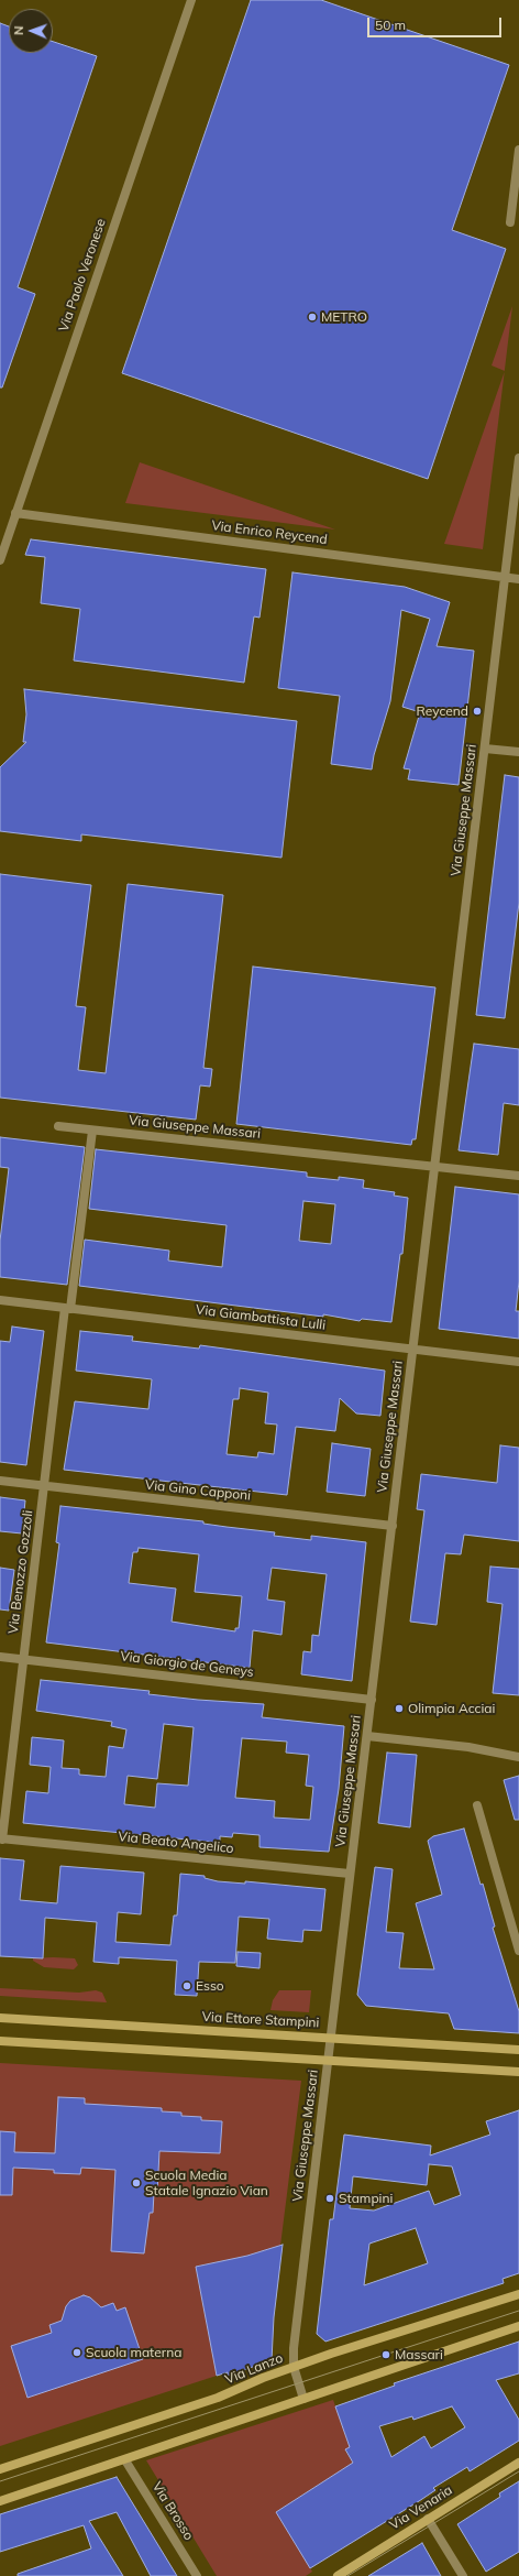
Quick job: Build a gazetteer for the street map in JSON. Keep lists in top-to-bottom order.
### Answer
{
  "streets": {
    "street": [
      "Via Paolo Veronese",
      "Via Enrico Reycend",
      "Via Giuseppe Massari",
      "Via Giambattista Lulli",
      "Via Gino Capponi",
      "Via Benozzo Gozzoli",
      "Via Giorgio de Geneys",
      "Via Beato Angelico",
      "Via Ettore Stampini",
      "Via Lanzo",
      "Via Venaria",
      "Via Brosso"
    ]
  },
  "crossings": [
    ["Via Paolo Veronese", "Via Enrico Reycend"],
    ["Via Enrico Reycend", "Via Giuseppe Massari"],
    ["Via Giuseppe Massari", "Via Giambattista Lulli"],
    ["Via Giuseppe Massari", "Via Gino Capponi"],
    ["Via Giuseppe Massari", "Via Benozzo Gozzoli"],
    ["Via Giuseppe Massari", "Via Giorgio de Geneys"],
    ["Via Giuseppe Massari", "Via Beato Angelico"],
    ["Via Giuseppe Massari", "Via Ettore Stampini"],
    ["Via Giuseppe Massari", "Via Lanzo"],
    ["Via Giambattista Lulli", "Via Benozzo Gozzoli"],
    ["Via Gino Capponi", "Via Benozzo Gozzoli"],
    ["Via Benozzo Gozzoli", "Via Giorgio de Geneys"],
    ["Via Benozzo Gozzoli", "Via Beato Angelico"]
  ],
  "places": [
    "METRO",
    "Reycend",
    "Olimpia Acciai",
    "Esso",
    "Scuola Media Statale Ignazio Vian",
    "Stampini",
    "Scuola materna",
    "Massari"
  ],
  "scale_bar": "50 m",
  "north": "left"
}
